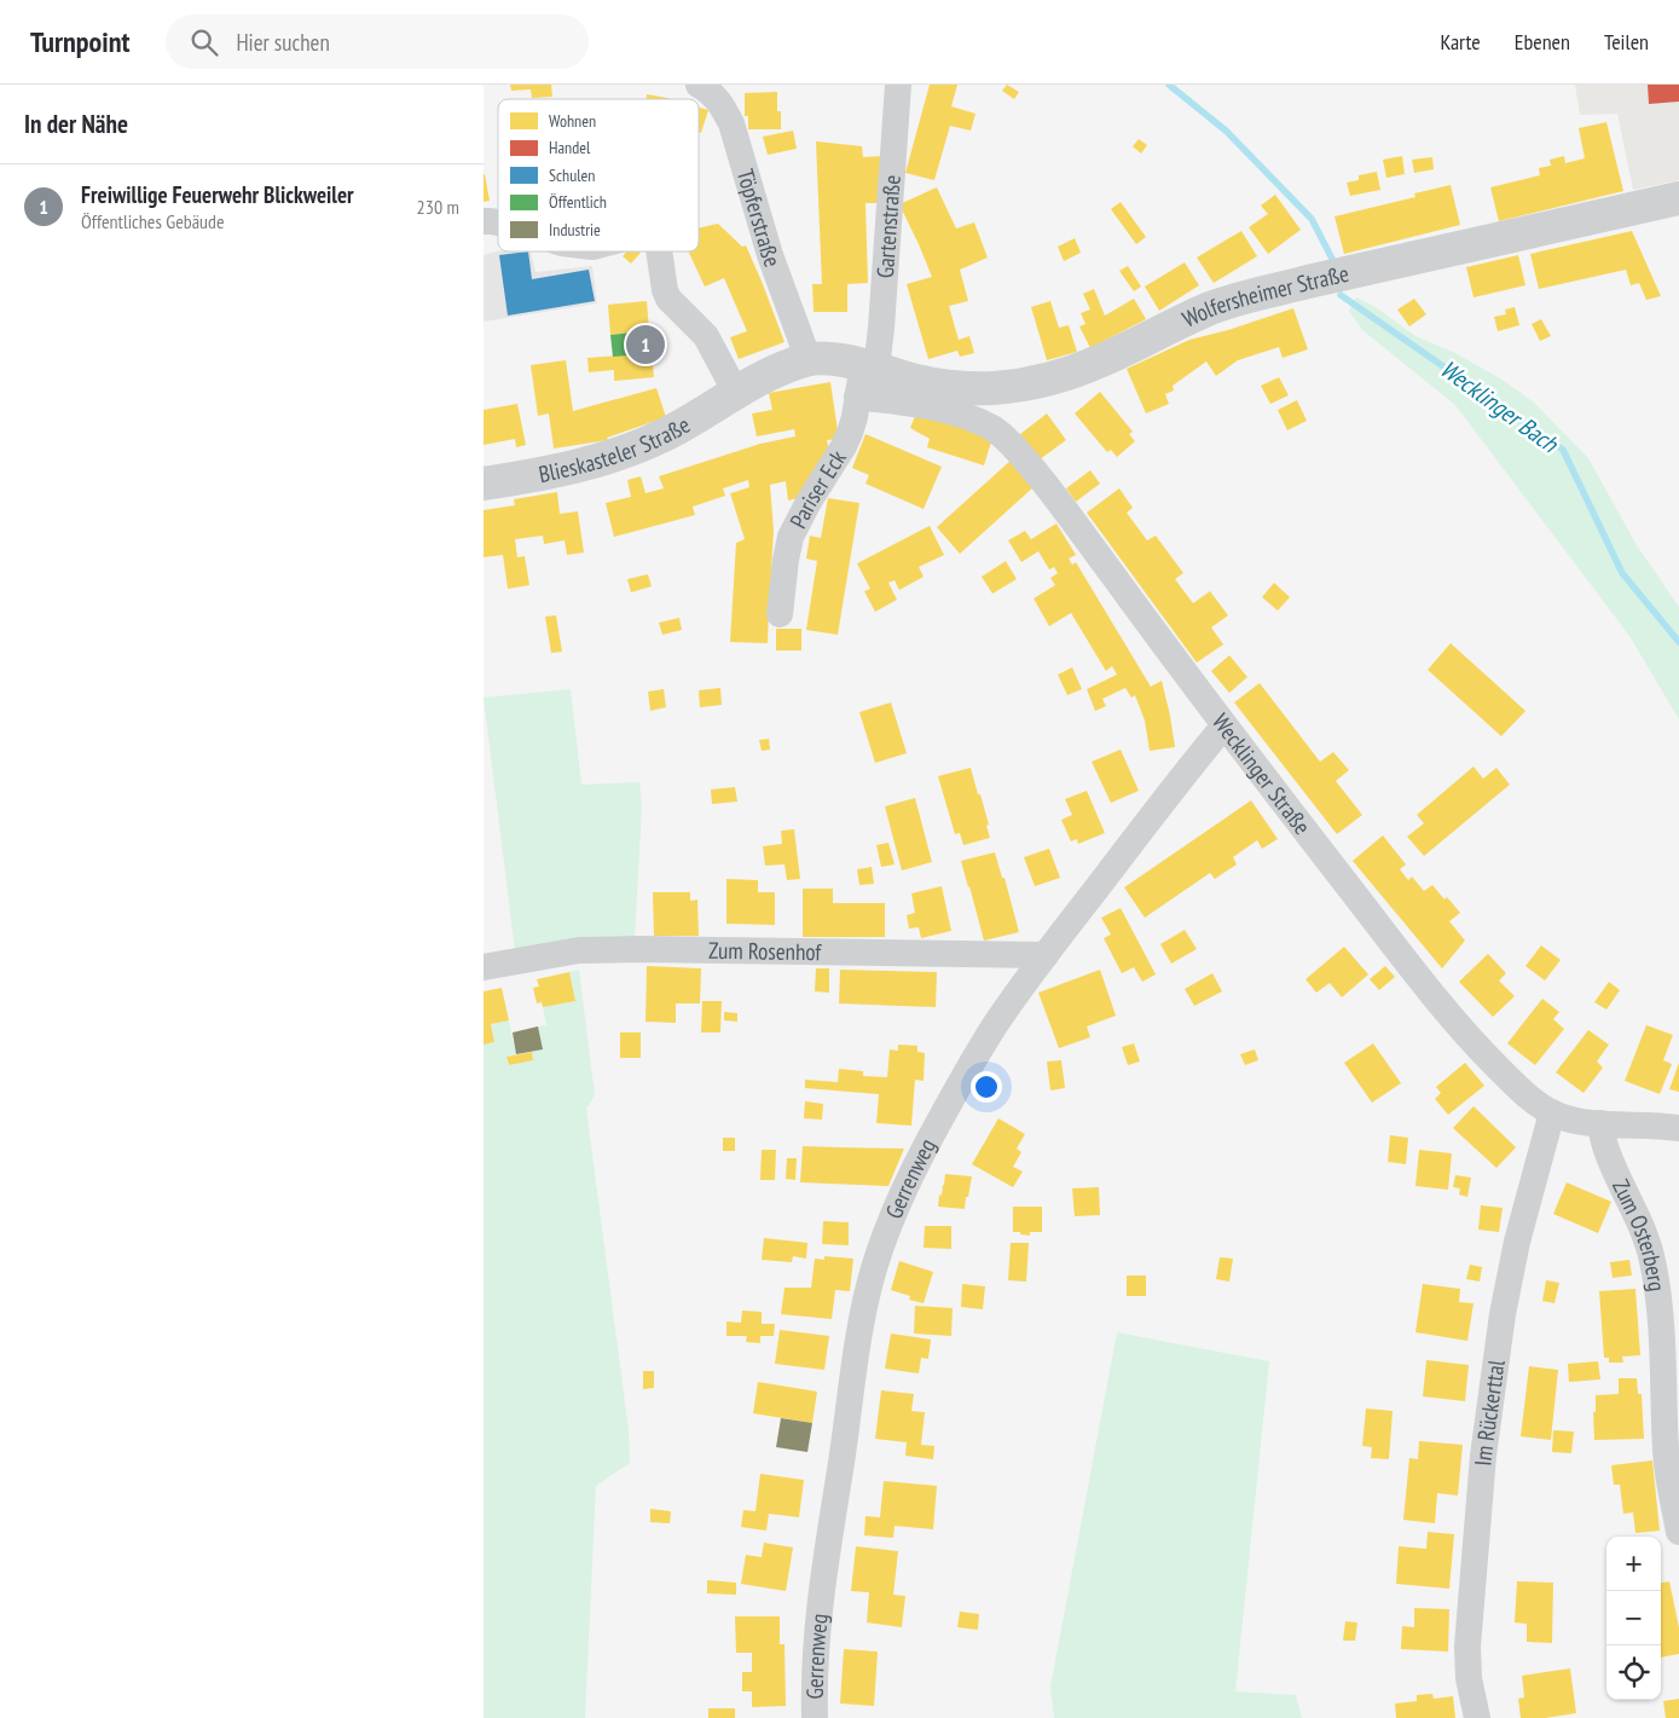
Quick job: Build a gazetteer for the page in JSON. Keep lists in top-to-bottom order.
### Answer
{
  "streets": {
    "street": [
      "Töpferstraße",
      "Gartenstraße",
      "Wolfersheimer Straße",
      "Blieskasteler Straße",
      "Pariser Eck",
      "Wecklinger Straße",
      "Zum Rosenhof",
      "Gerrenweg",
      "Zum Osterberg",
      "Im Rückerttal"
    ]
  },
  "crossings": [
    ["Töpferstraße", "Blieskasteler Straße"],
    ["Gartenstraße", "Wolfersheimer Straße"],
    ["Gartenstraße", "Blieskasteler Straße"],
    ["Gartenstraße", "Pariser Eck"],
    ["Gartenstraße", "Wecklinger Straße"],
    ["Wolfersheimer Straße", "Blieskasteler Straße"],
    ["Wolfersheimer Straße", "Pariser Eck"],
    ["Wolfersheimer Straße", "Wecklinger Straße"],
    ["Blieskasteler Straße", "Pariser Eck"],
    ["Blieskasteler Straße", "Wecklinger Straße"],
    ["Pariser Eck", "Wecklinger Straße"],
    ["Wecklinger Straße", "Gerrenweg"],
    ["Wecklinger Straße", "Zum Osterberg"],
    ["Wecklinger Straße", "Im Rückerttal"],
    ["Zum Rosenhof", "Gerrenweg"]
  ],
  "water": ["Wecklinger Bach"],
  "legend": [
    "Wohnen",
    "Handel",
    "Schulen",
    "Öffentlich",
    "Industrie"
  ],
  "page": {
    "header": "Turnpoint",
    "search": "Hier suchen",
    "nav": ["Karte", "Ebenen", "Teilen"],
    "heading": "In der Nähe",
    "list": [
      {
        "mark": "1",
        "name": "Freiwillige Feuerwehr Blickweiler",
        "note": "Öffentliches Gebäude",
        "value": "230 m"
      }
    ],
    "pins": "1",
    "map_buttons": ["+", "−"]
  }
}
